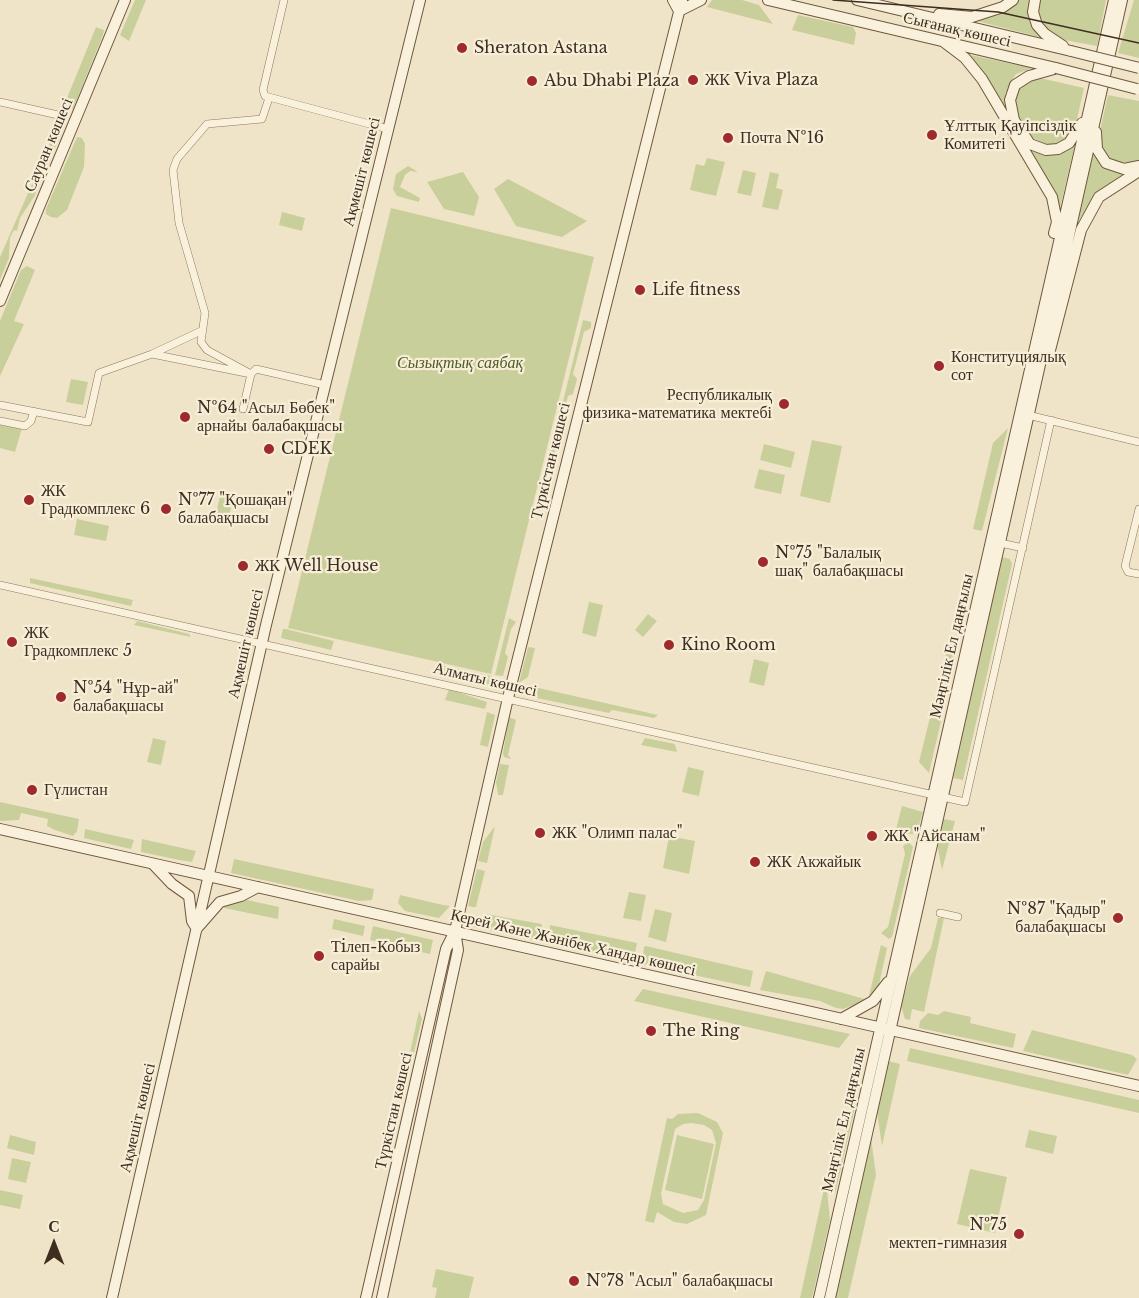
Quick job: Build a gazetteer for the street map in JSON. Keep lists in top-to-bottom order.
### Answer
{
  "streets": {
    "main road": [
      "Сығанақ көшесі",
      "Сауран көшесі",
      "Ақмешіт көшесі",
      "Түркістан көшесі",
      "Мәңгілік Ел даңғылы",
      "Керей Және Жәнібек Хандар көшесі"
    ],
    "street": ["Алматы көшесі"]
  },
  "crossings": [
    ["Ақмешіт көшесі", "Алматы көшесі"],
    ["Ақмешіт көшесі", "Керей Және Жәнібек Хандар көшесі"],
    ["Түркістан көшесі", "Алматы көшесі"],
    ["Түркістан көшесі", "Керей Және Жәнібек Хандар көшесі"],
    ["Мәңгілік Ел даңғылы", "Алматы көшесі"],
    ["Мәңгілік Ел даңғылы", "Керей Және Жәнібек Хандар көшесі"]
  ],
  "parks": ["Сызықтық саябақ"],
  "places": [
    "Sheraton Astana",
    "ЖК Viva Plaza",
    "Abu Dhabi Plaza",
    "Ұлттық Қауіпсіздік Комитеті",
    "Почта №16",
    "Life fitness",
    "Конституциялық сот",
    "Республикалық физика-математика мектебі",
    "№64 \"Асыл Бөбек\" арнайы балабақшасы",
    "CDEK",
    "ЖК Градкомплекс 6",
    "№77 \"Қошақан\" балабақшасы",
    "№75 \"Балалық шақ\" балабақшасы",
    "ЖК Well House",
    "ЖК Градкомплекс 5",
    "Kino Room",
    "№54 \"Нұр-ай\" балабақшасы",
    "Гүлистан",
    "ЖК \"Олимп палас\"",
    "ЖК \"Айсанам\"",
    "ЖК Акжайык",
    "№87 \"Қадыр\" балабақшасы",
    "Тiлеп-Кобыз сарайы",
    "The Ring",
    "№75 мектеп-гимназия",
    "№78 \"Асыл\" балабақшасы"
  ],
  "north": "top"
}
